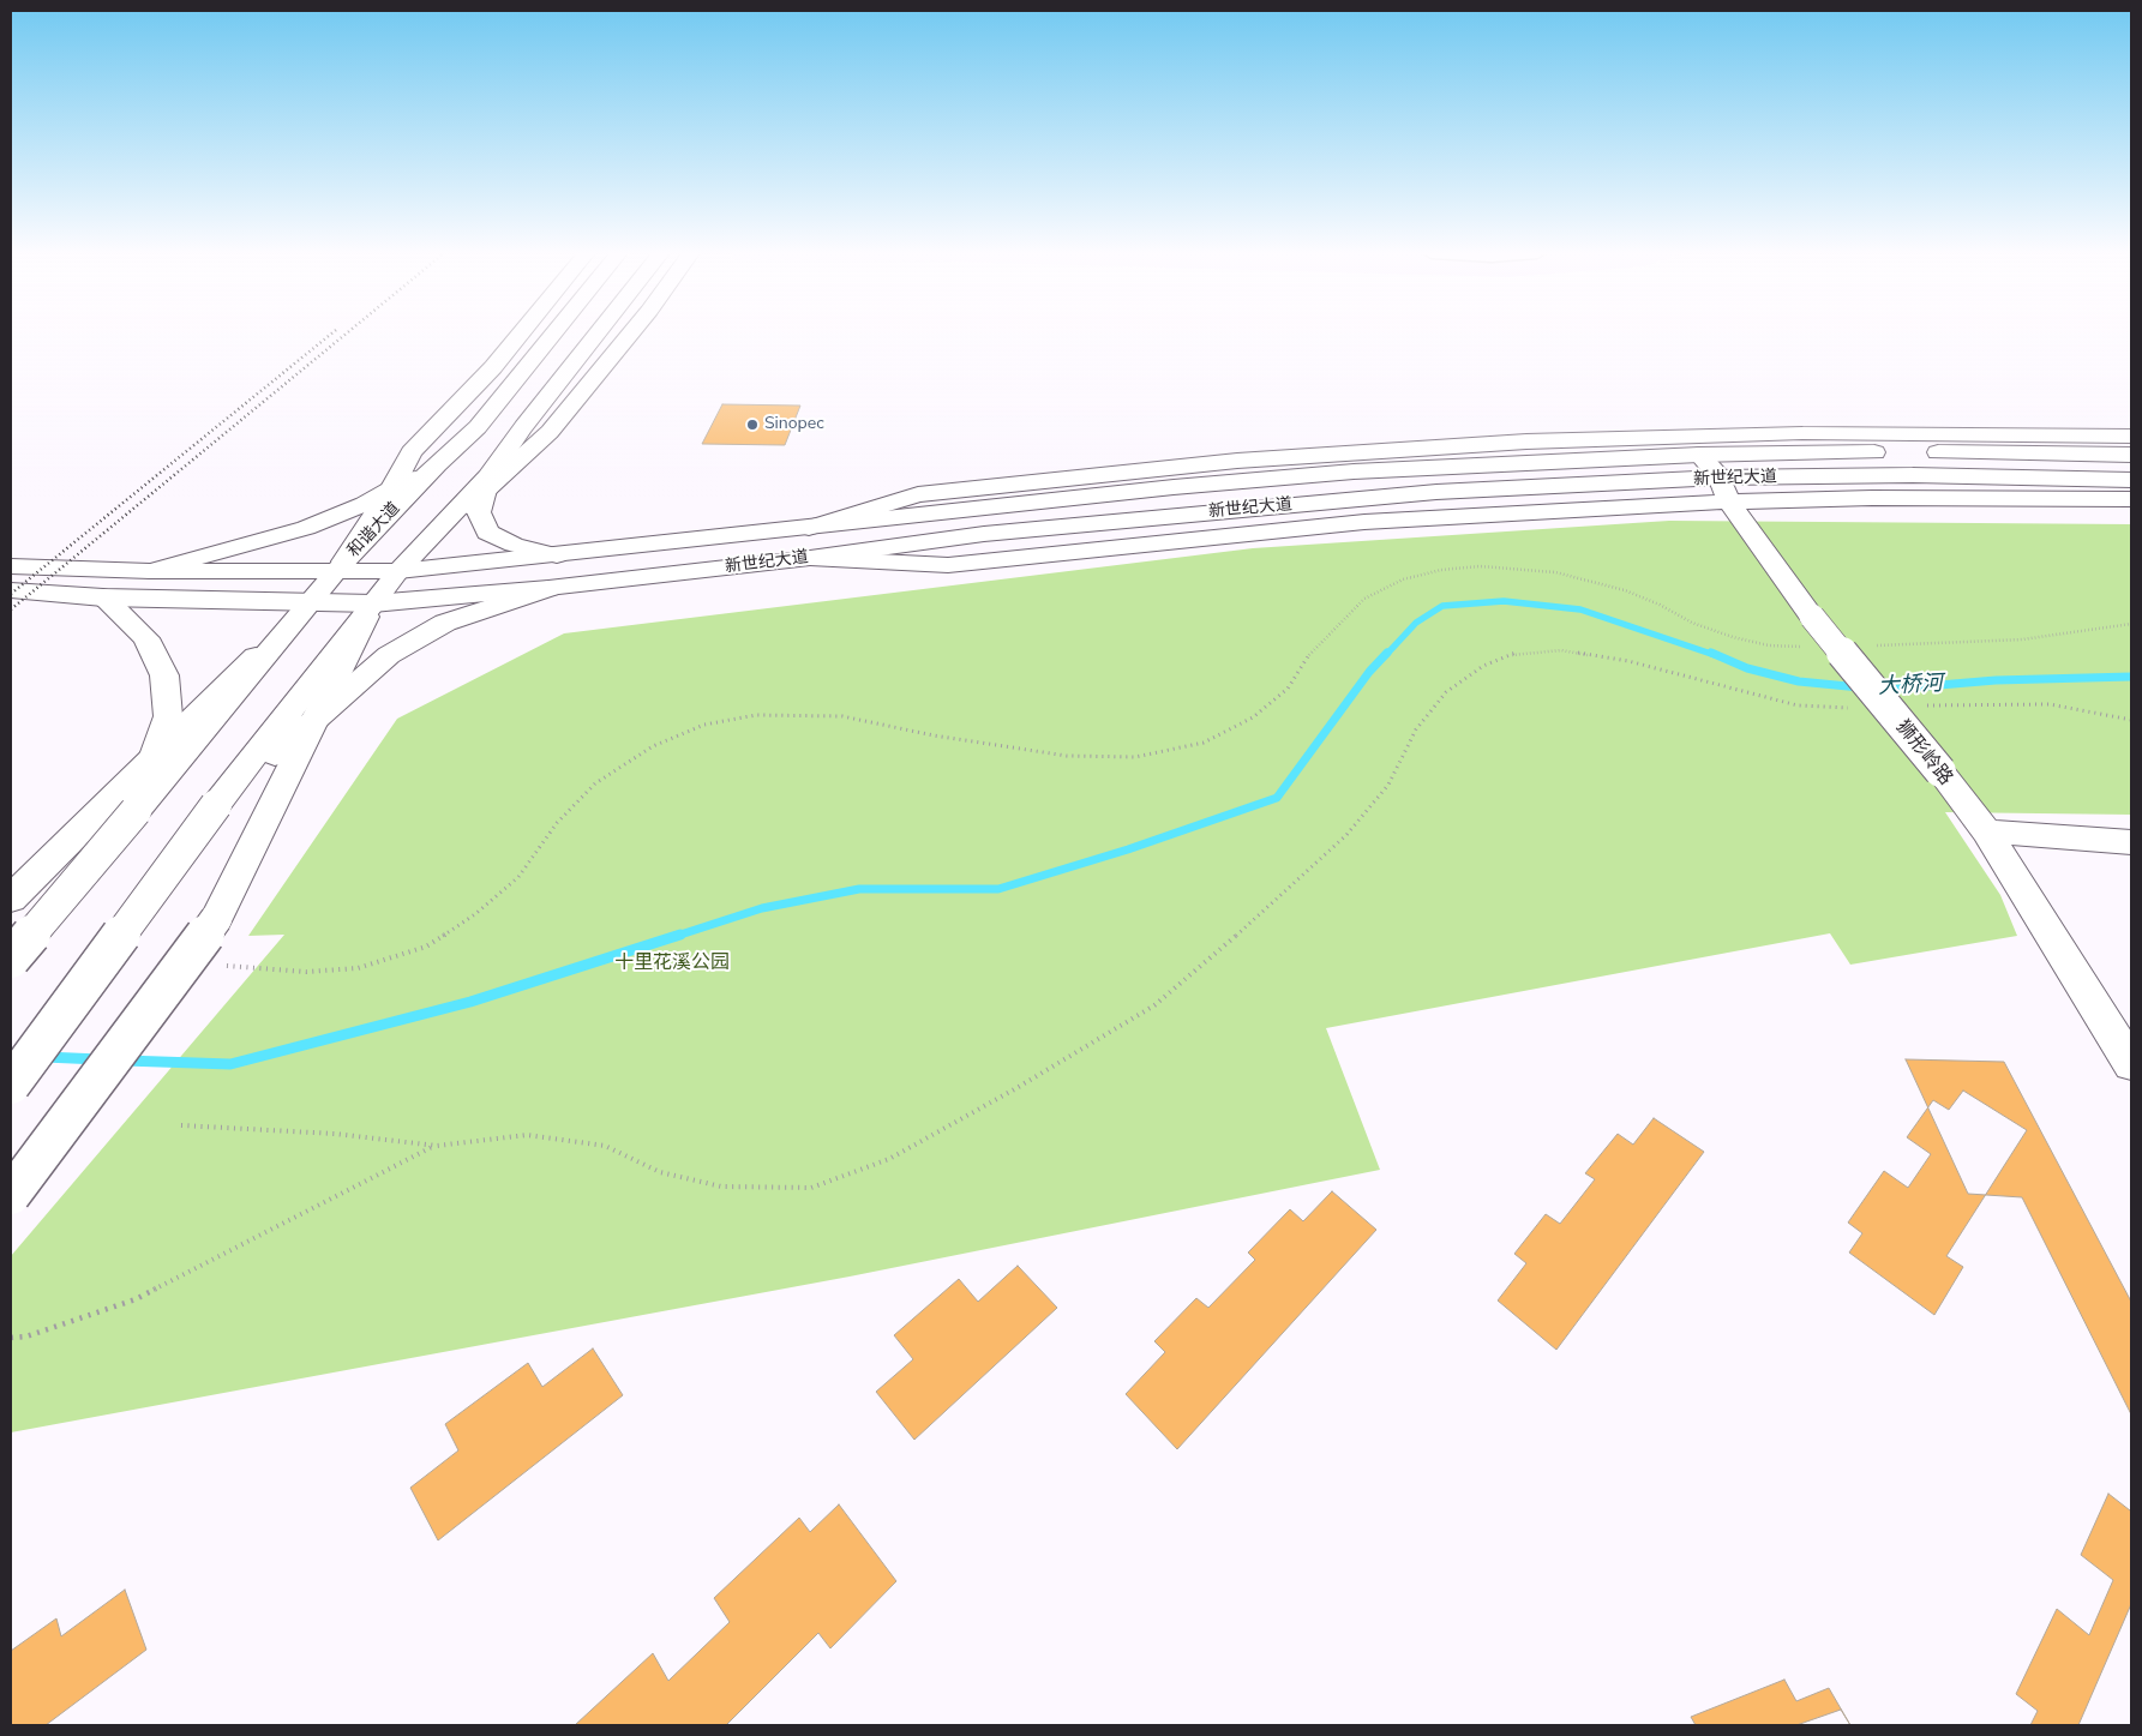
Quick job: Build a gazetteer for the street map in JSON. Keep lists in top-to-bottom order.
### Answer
{
  "streets": {
    "main road": ["新世纪大道", "和谐大道", "狮形岭路"]
  },
  "crossings": [
    ["新世纪大道", "和谐大道"],
    ["新世纪大道", "狮形岭路"]
  ],
  "water": ["大桥河"],
  "parks": ["十里花溪公园"],
  "places": ["Sinopec"]
}
